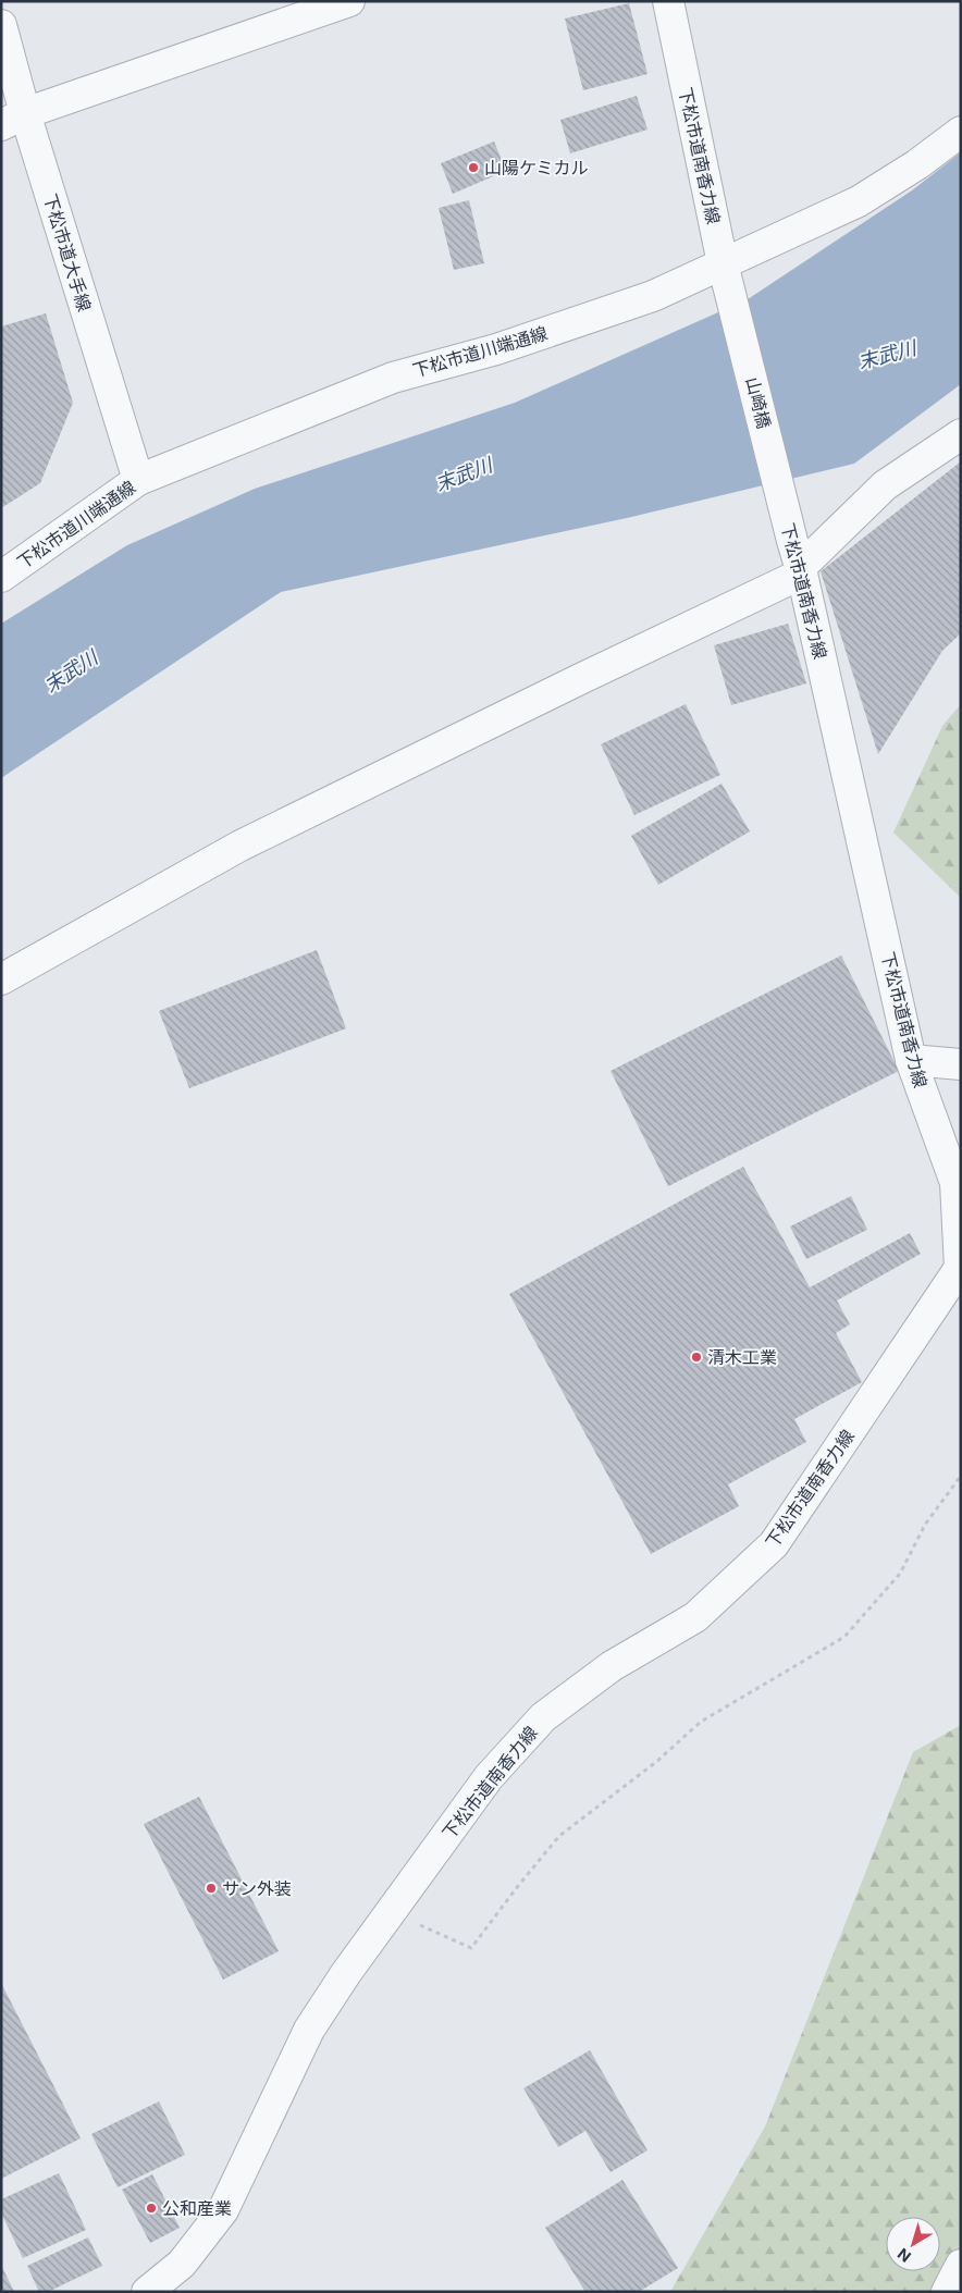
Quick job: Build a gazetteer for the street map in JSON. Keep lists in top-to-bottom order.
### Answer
{
  "streets": {
    "street": [
      "下松市道南香力線",
      "下松市道大手線",
      "下松市道川端通線",
      "山崎橋"
    ]
  },
  "crossings": [
    ["下松市道南香力線", "下松市道川端通線"],
    ["下松市道南香力線", "山崎橋"],
    ["下松市道大手線", "下松市道川端通線"]
  ],
  "water": ["末武川"],
  "places": [
    "山陽ケミカル",
    "清木工業",
    "サン外装",
    "公和産業"
  ],
  "north": "bottom left"
}
